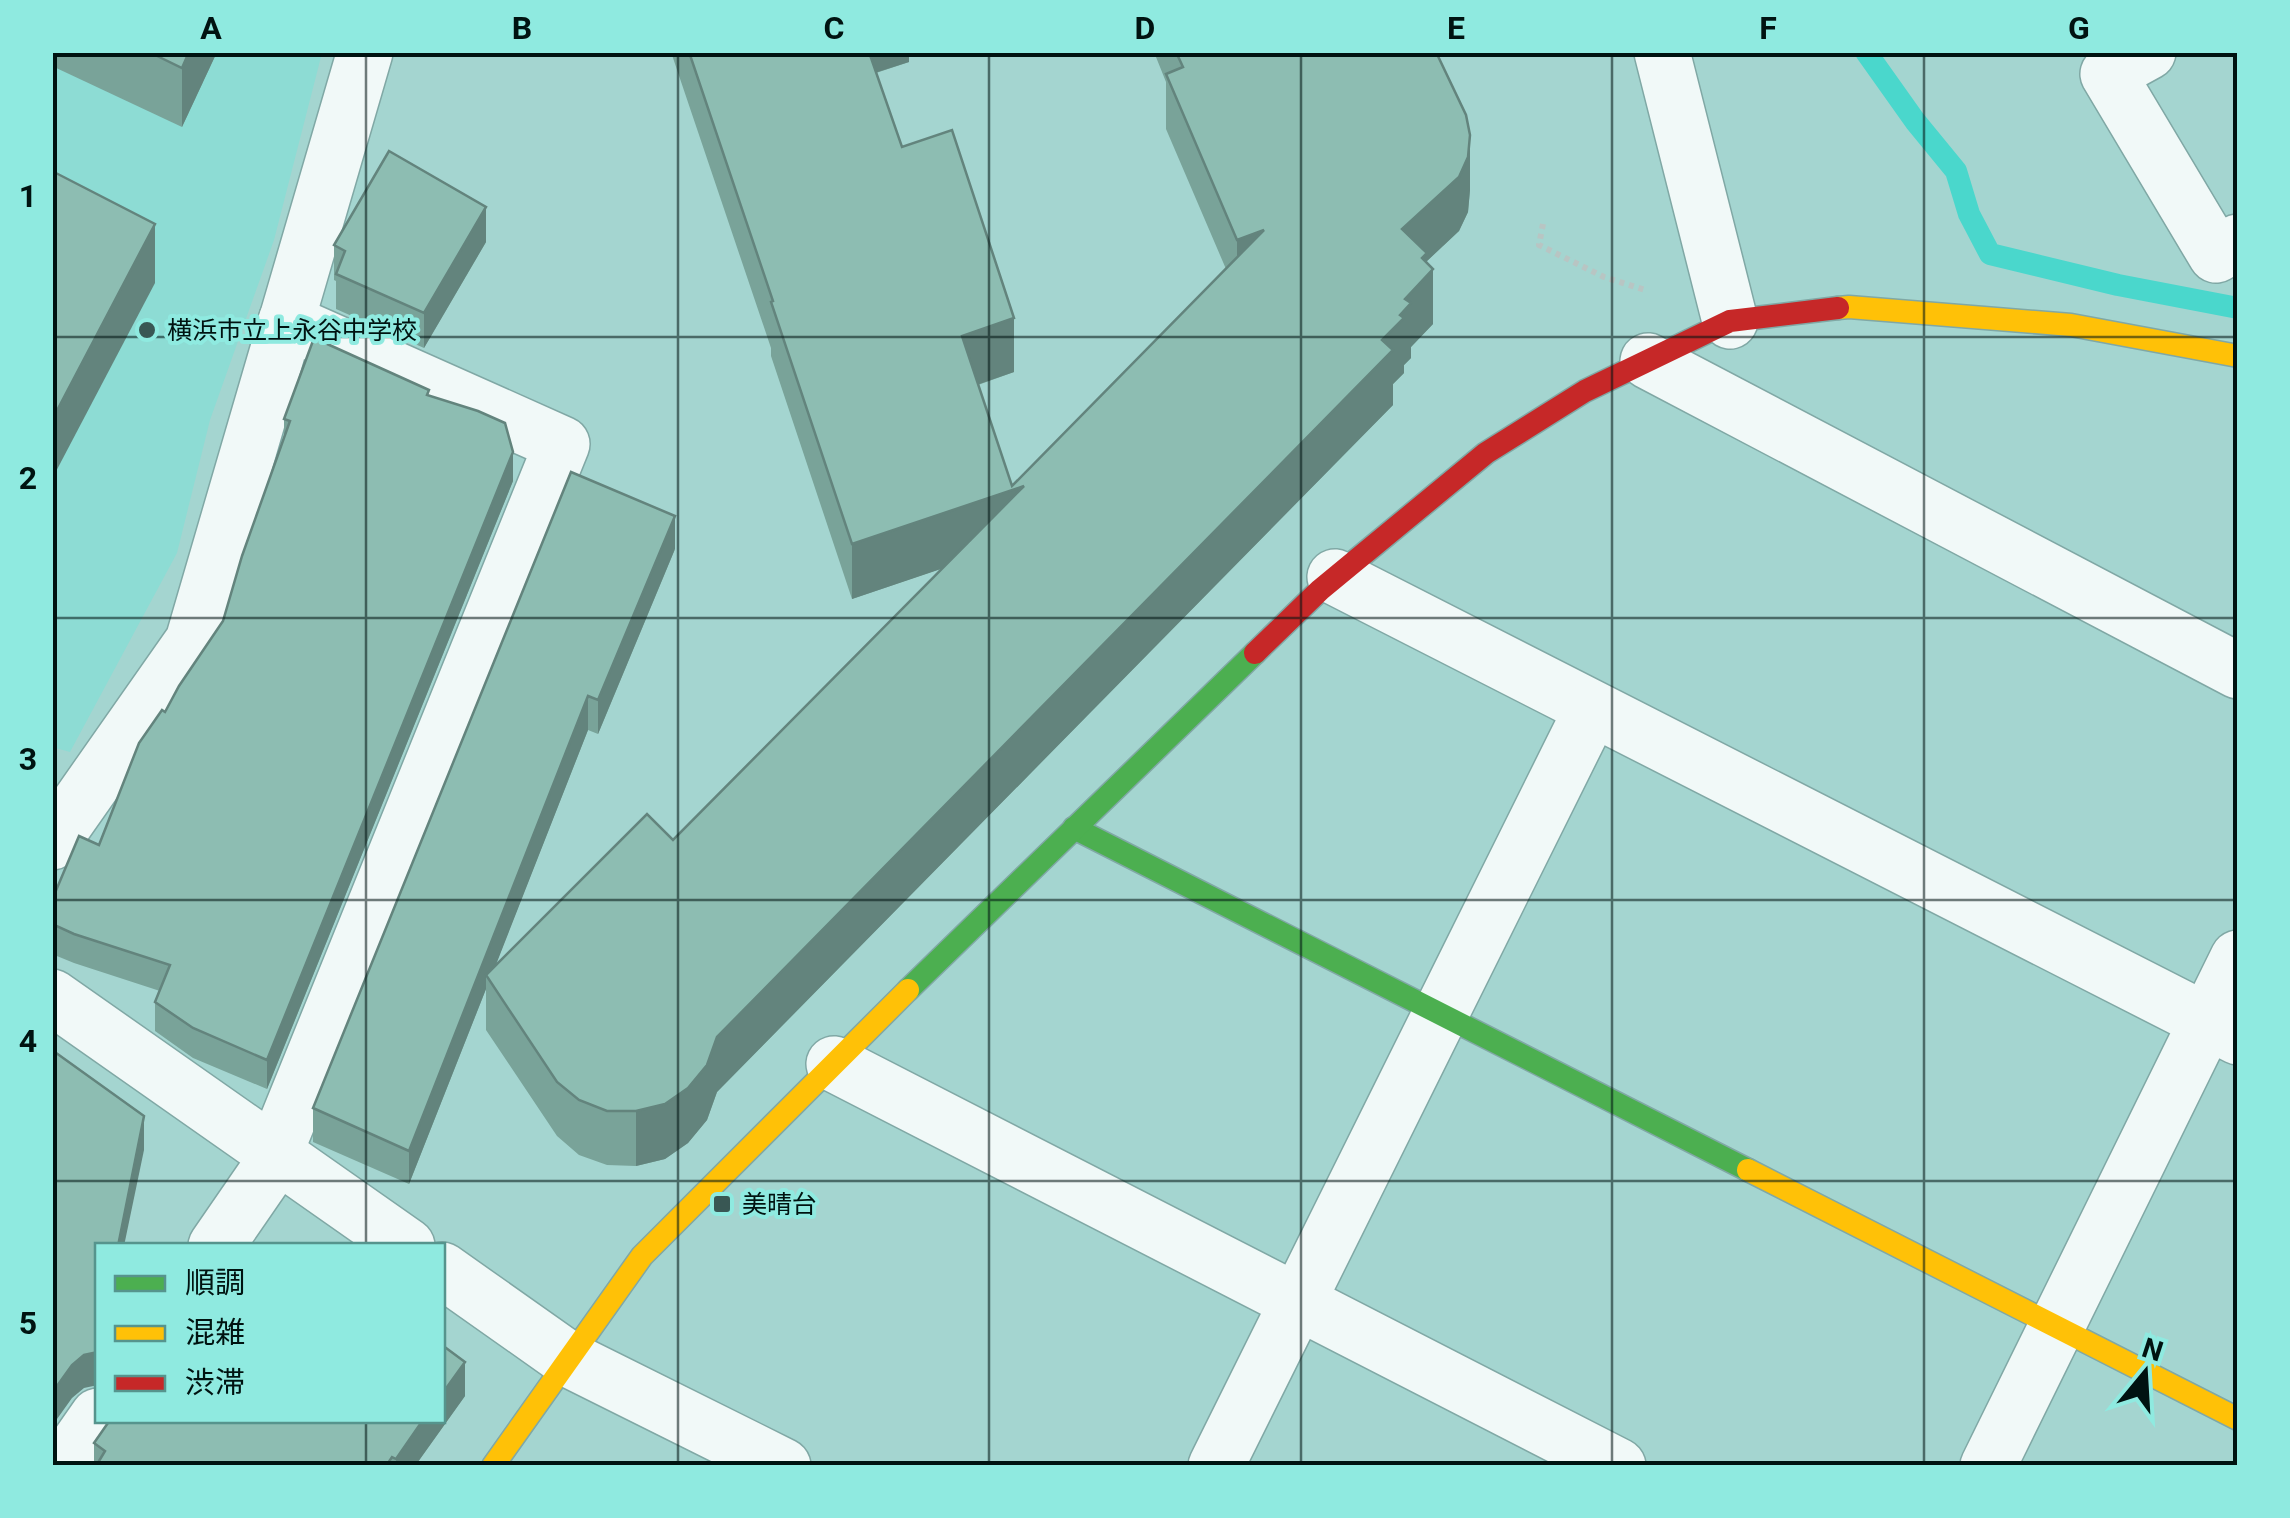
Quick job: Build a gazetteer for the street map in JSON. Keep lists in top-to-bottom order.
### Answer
{
  "places": {
    "other": ["横浜市立上永谷中学校"],
    "transit": ["美晴台"]
  },
  "legend": ["順調", "混雑", "渋滞"],
  "north": "top",
  "grid": {
    "columns": [
      "A",
      "B",
      "C",
      "D",
      "E",
      "F",
      "G"
    ],
    "rows": [
      "1",
      "2",
      "3",
      "4",
      "5"
    ]
  }
}
